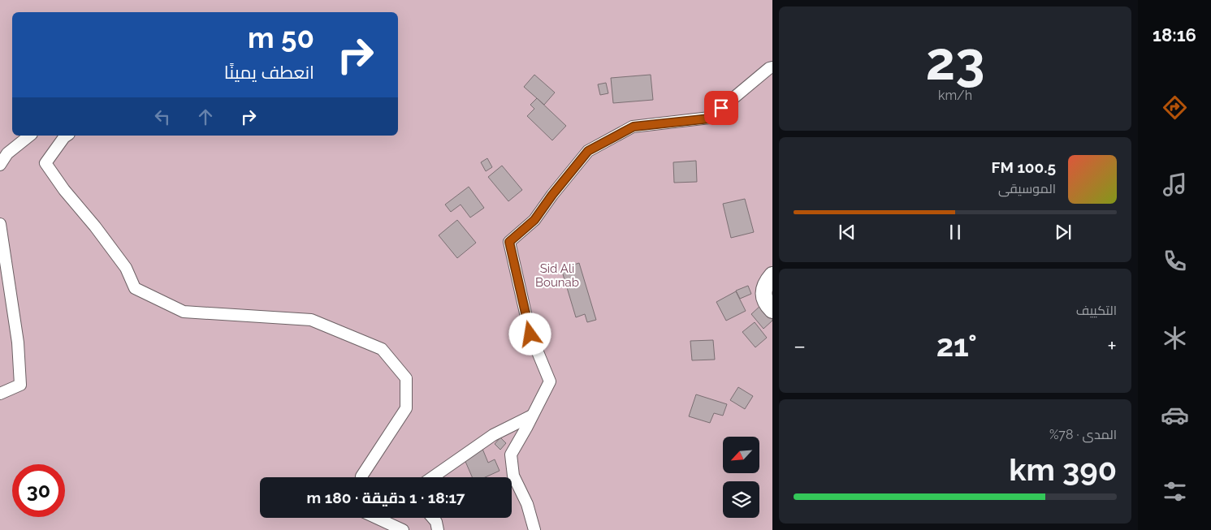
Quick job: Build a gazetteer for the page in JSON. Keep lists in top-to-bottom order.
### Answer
{
  "parks": ["Sid Ali Bounab"],
  "north": "bottom left",
  "page": {
    "tabs": "18:16",
    "tile": [
      ["23", "km/h"],
      "التكييف",
      ["المدى · 78%", "390 km"]
    ],
    "turn": ["50 m", "انعطف يمينًا"],
    "song": ["100.5 FM", "الموسيقى"],
    "heat": ["−", "21°", "+"],
    "limit": "30",
    "trip": "18:17 · 1 دقيقة · 180 m"
  }
}
